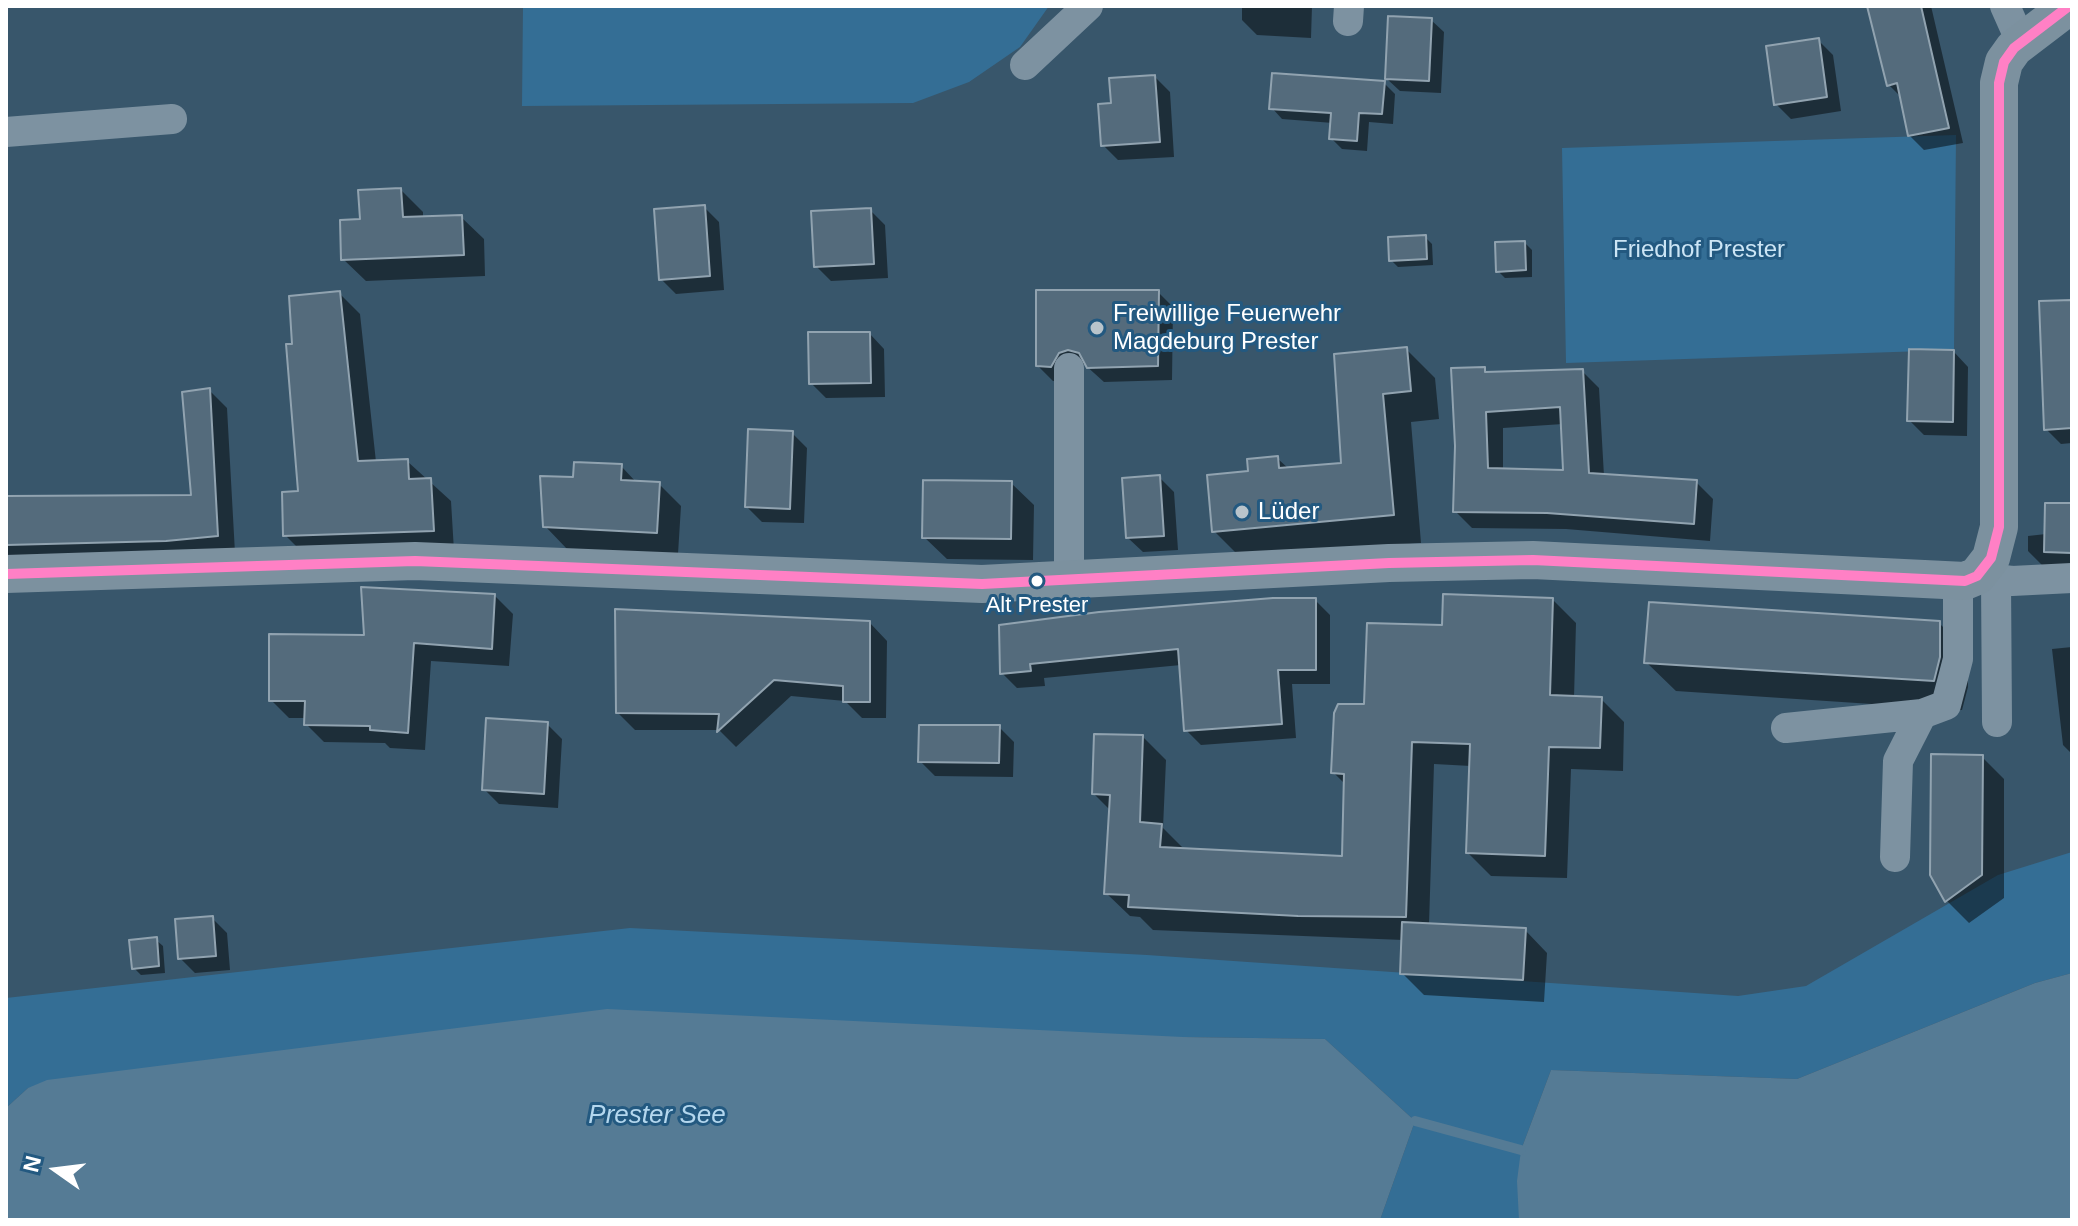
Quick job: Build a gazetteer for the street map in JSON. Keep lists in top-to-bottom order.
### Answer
{
  "water": ["Prester See"],
  "parks": ["Friedhof Prester"],
  "places": ["Freiwillige Feuerwehr Magdeburg Prester", "Lüder", "Alt Prester"],
  "north": "left"
}
